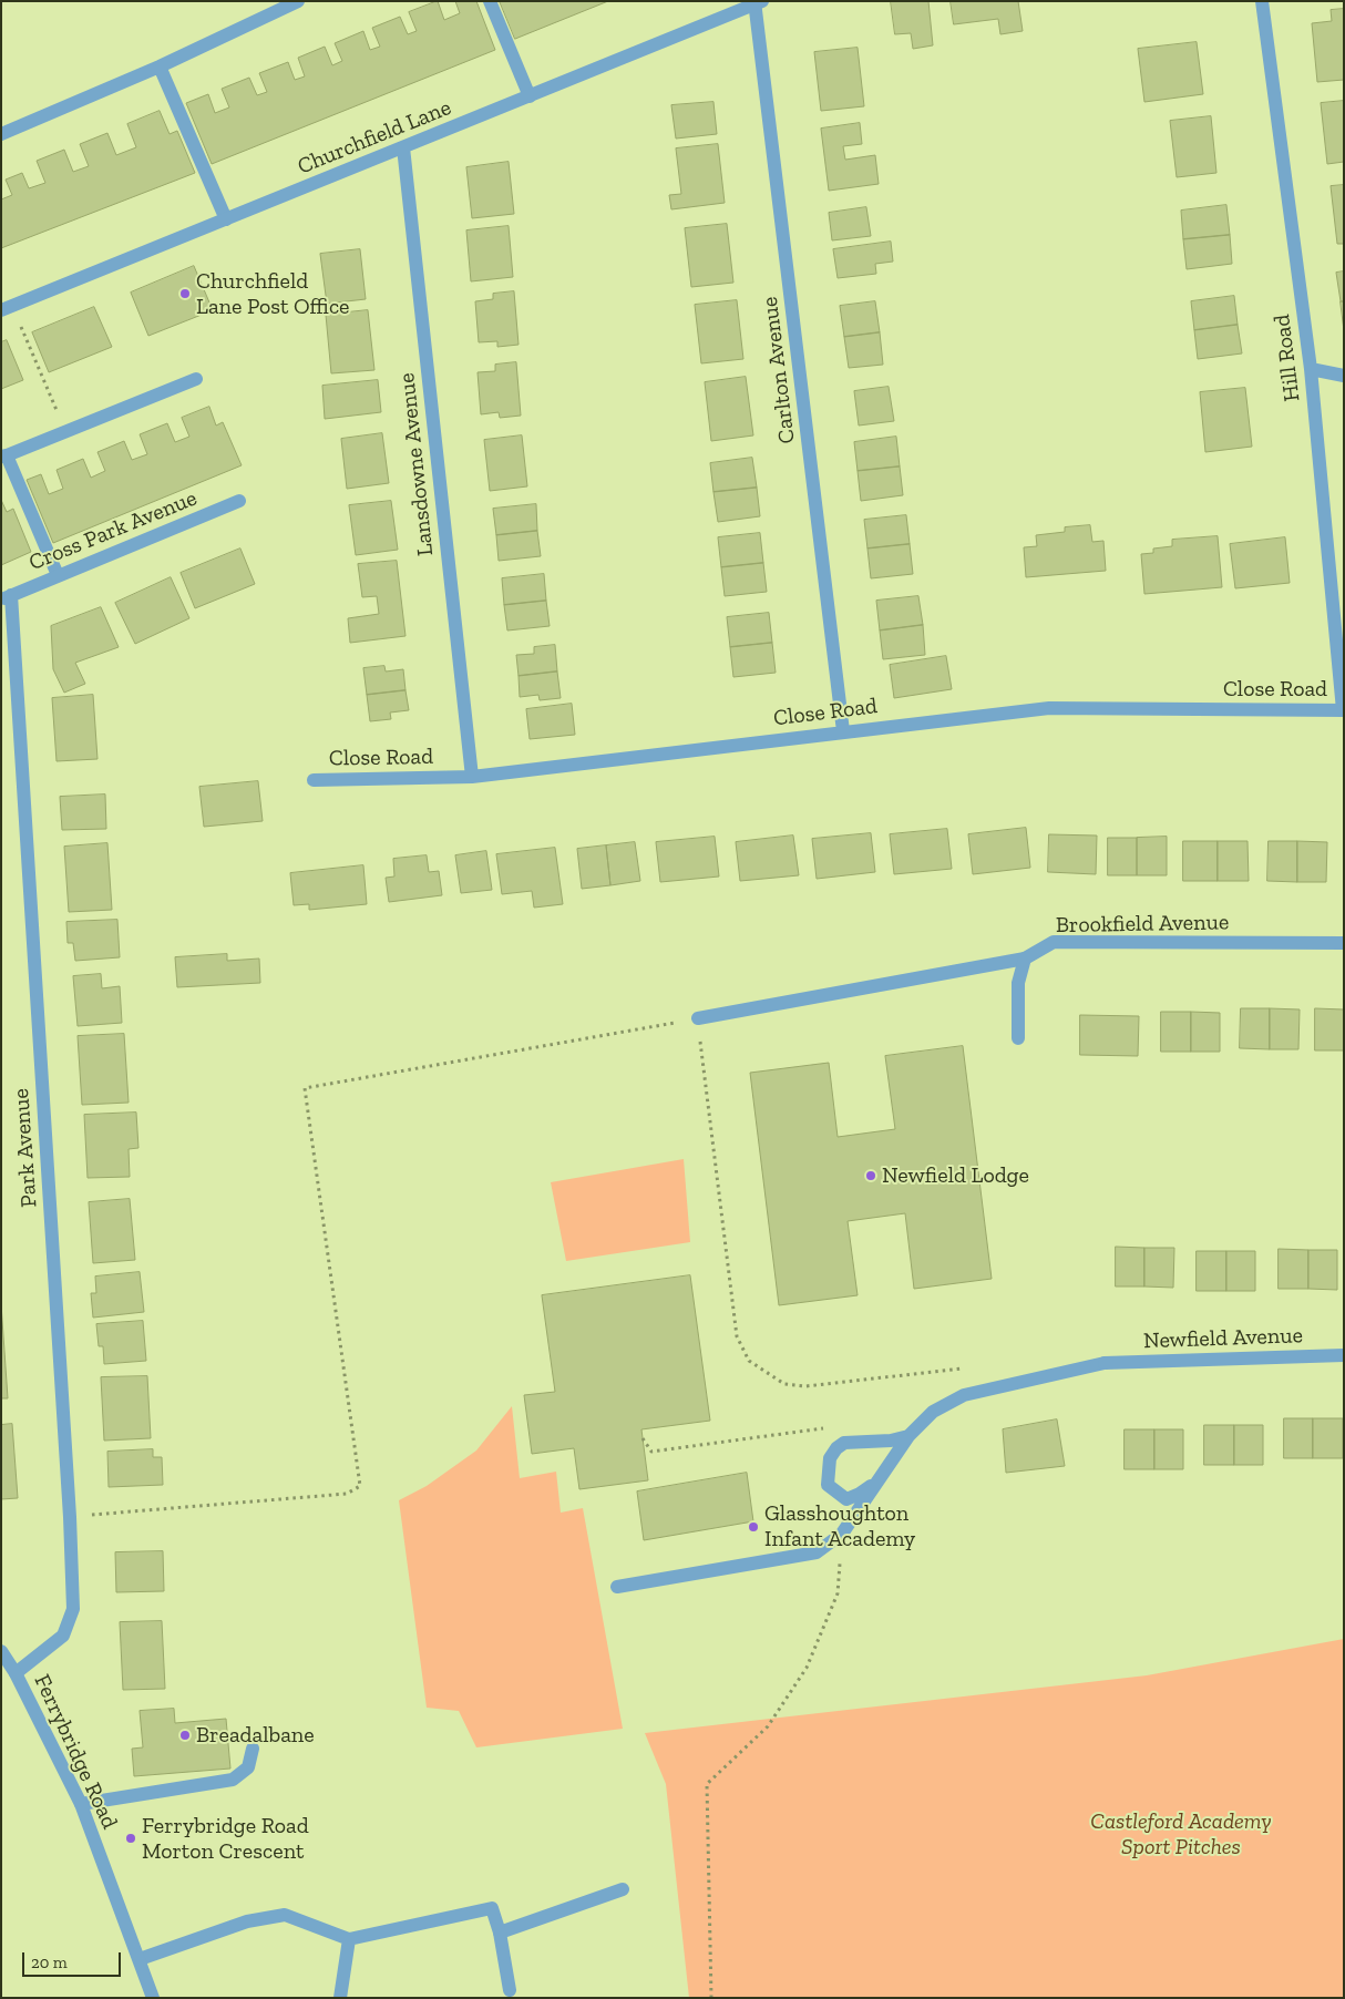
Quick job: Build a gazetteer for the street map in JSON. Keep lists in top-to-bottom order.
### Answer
{
  "streets": {
    "street": [
      "Churchfield Lane",
      "Hill Road",
      "Carlton Avenue",
      "Lansdowne Avenue",
      "Cross Park Avenue",
      "Close Road",
      "Brookfield Avenue",
      "Park Avenue",
      "Newfield Avenue",
      "Ferrybridge Road"
    ]
  },
  "crossings": [
    ["Churchfield Lane", "Carlton Avenue"],
    ["Churchfield Lane", "Lansdowne Avenue"],
    ["Hill Road", "Close Road"],
    ["Carlton Avenue", "Close Road"],
    ["Lansdowne Avenue", "Close Road"],
    ["Cross Park Avenue", "Park Avenue"],
    ["Park Avenue", "Ferrybridge Road"]
  ],
  "parks": ["Castleford Academy Sport Pitches"],
  "places": [
    "Churchfield Lane Post Office",
    "Newfield Lodge",
    "Glasshoughton Infant Academy",
    "Breadalbane",
    "Ferrybridge Road Morton Crescent"
  ],
  "scale_bar": "20 m"
}
